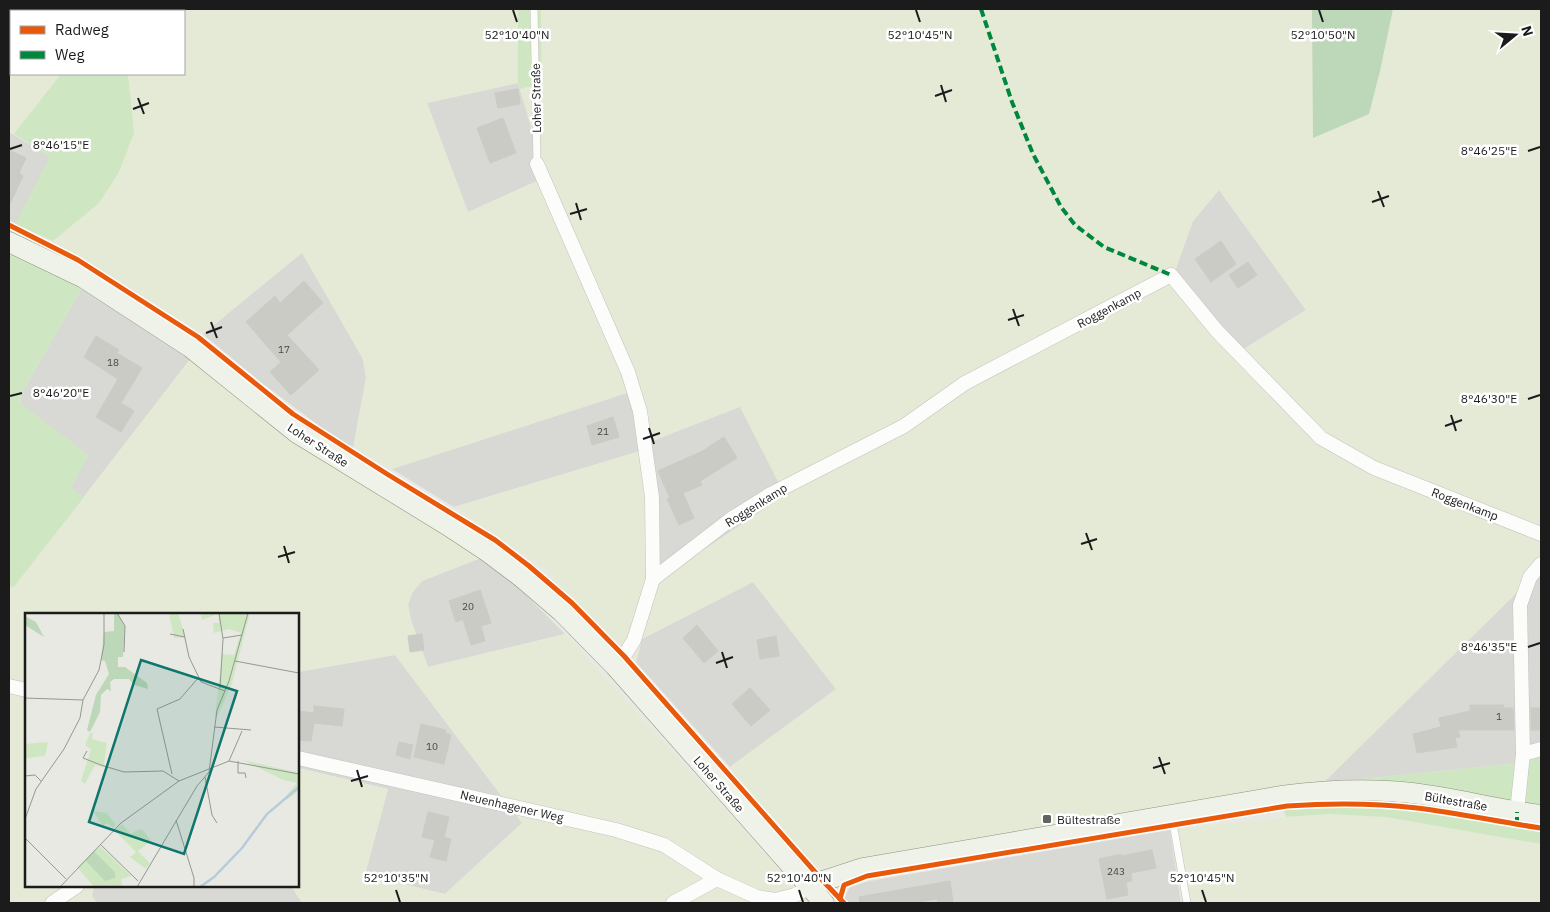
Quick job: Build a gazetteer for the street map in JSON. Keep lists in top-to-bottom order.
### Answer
{
  "streets": {
    "street": [
      "Loher Straße",
      "Roggenkamp",
      "Bültestraße",
      "Neuenhagener Weg"
    ]
  },
  "crossings": [
    ["Loher Straße", "Roggenkamp"],
    ["Loher Straße", "Bültestraße"],
    ["Loher Straße", "Neuenhagener Weg"],
    ["Bültestraße", "Neuenhagener Weg"]
  ],
  "places": {
    "transit": ["Bültestraße"]
  },
  "house_numbers": [
    "17",
    "18",
    "21",
    "20",
    "1",
    "10",
    "243"
  ],
  "legend": ["Radweg", "Weg"],
  "north": "right",
  "coordinates": [
    "52°10'40\"N",
    "52°10'45\"N",
    "52°10'50\"N",
    "8°46'15\"E",
    "8°46'25\"E",
    "8°46'20\"E",
    "8°46'30\"E",
    "8°46'35\"E",
    "52°10'35\"N"
  ]
}
